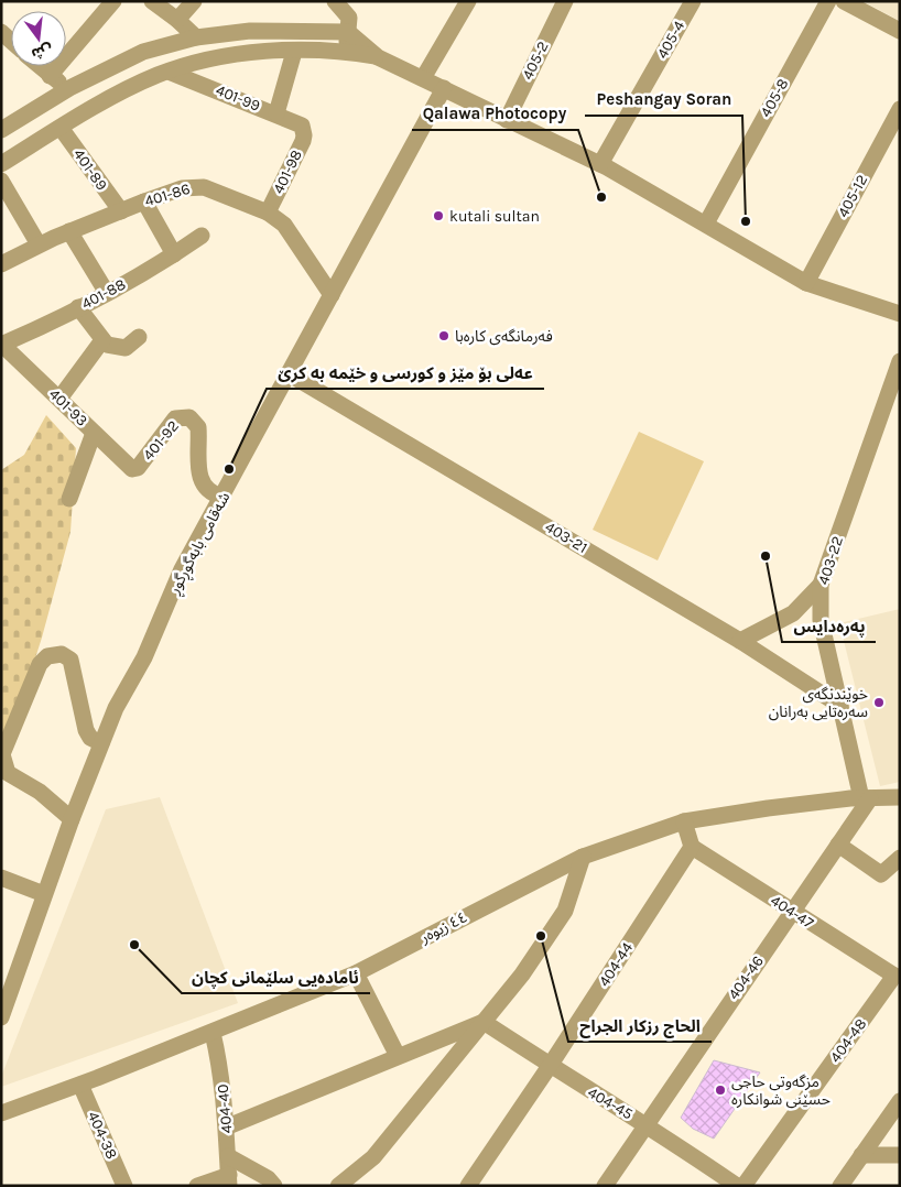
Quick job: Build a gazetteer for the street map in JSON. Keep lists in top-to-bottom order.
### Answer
{
  "streets": {
    "street": [
      "405-4",
      "405-2",
      "401-99",
      "405-8",
      "401-89",
      "401-98",
      "401-86",
      "405-12",
      "401-88",
      "401-93",
      "401-92",
      "403-21",
      "شەقامی بابەگوڕگوڕ",
      "403-22",
      "404-47",
      "٤٤ زیوەر",
      "404-44",
      "404-46",
      "404-48",
      "404-45",
      "404-40",
      "404-38"
    ]
  },
  "crossings": [
    ["401-99", "401-98"],
    ["401-89", "401-86"],
    ["401-98", "401-86"],
    ["401-86", "شەقامی بابەگوڕگوڕ"],
    ["401-88", "401-93"],
    ["401-93", "401-92"],
    ["401-92", "شەقامی بابەگوڕگوڕ"],
    ["403-21", "شەقامی بابەگوڕگوڕ"],
    ["403-21", "403-22"],
    ["403-22", "٤٤ زیوەر"],
    ["403-22", "404-46"],
    ["404-47", "404-44"],
    ["404-47", "404-46"],
    ["404-47", "404-48"],
    ["٤٤ زیوەر", "404-46"],
    ["٤٤ زیوەر", "404-40"],
    ["٤٤ زیوەر", "404-38"],
    ["404-44", "404-45"],
    ["404-46", "404-45"]
  ],
  "places": [
    "Qalawa Photocopy",
    "kutali sultan",
    "Peshangay Soran",
    "فەرمانگەی کارەبا",
    "عەلی بۆ مێز و کورسی و خێمە بە کرێ",
    "پەرەدایس",
    "خوێندنگەی سەرەتایی بەرانان",
    "الحاج رزكار الجراح",
    "ئامادەیی سلێمانی کچان",
    "مزگەوتی حاجی حسێنی شوانکارە"
  ],
  "north": "bottom"
}
